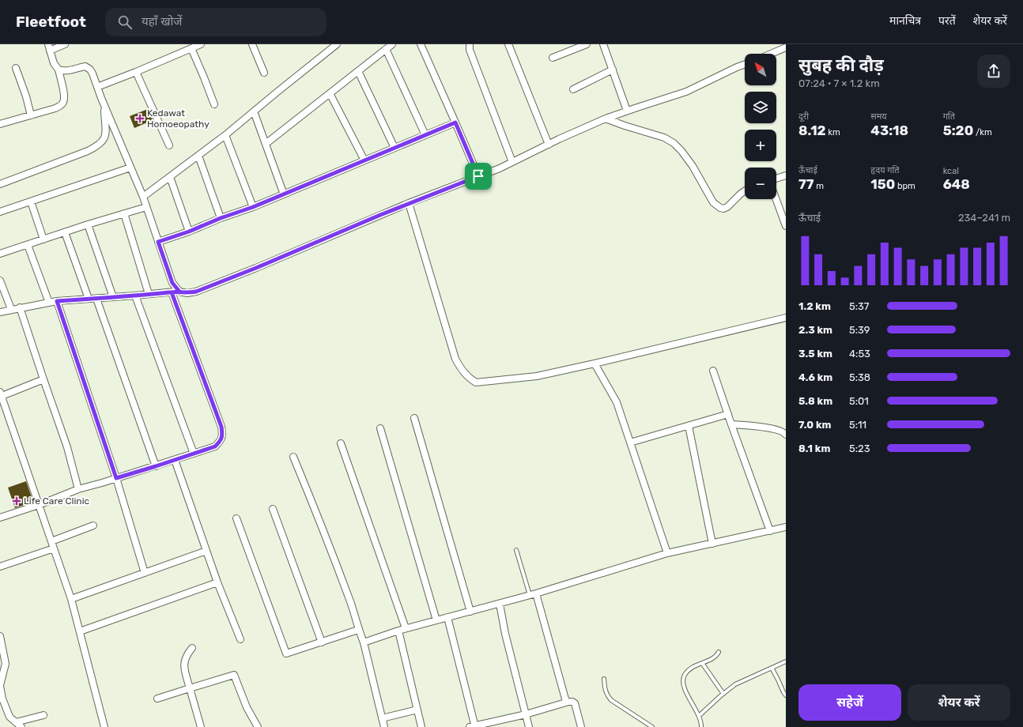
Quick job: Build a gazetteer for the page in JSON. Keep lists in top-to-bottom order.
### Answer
{
  "places": {
    "health": ["Kedawat Homoeopathy", "Life Care Clinic"]
  },
  "north": "top left",
  "page": {
    "header": "Fleetfoot",
    "search": "यहाँ खोजें",
    "nav": ["मानचित्र", "परतें", "शेयर करें"],
    "heading": ["सुबह की दौड़", "07:24 · 7 × 1.2 km"],
    "map_buttons": ["+", "−"],
    "stats": [
      ["दूरी", "8.12 km"],
      ["समय", "43:18"],
      ["गति", "5:20 /km"],
      ["ऊँचाई", "77 m"],
      ["हृदय गति", "150 bpm"],
      ["kcal", "648"]
    ],
    "chart": ["ऊँचाई", "234–241 m"],
    "list": [
      {
        "name": "1.2 km",
        "note": "5:37"
      },
      {
        "name": "2.3 km",
        "note": "5:39"
      },
      {
        "name": "3.5 km",
        "note": "4:53"
      },
      {
        "name": "4.6 km",
        "note": "5:38"
      },
      {
        "name": "5.8 km",
        "note": "5:01"
      },
      {
        "name": "7.0 km",
        "note": "5:11"
      },
      {
        "name": "8.1 km",
        "note": "5:23"
      }
    ],
    "buttons": ["सहेजें", "शेयर करें"]
  }
}
